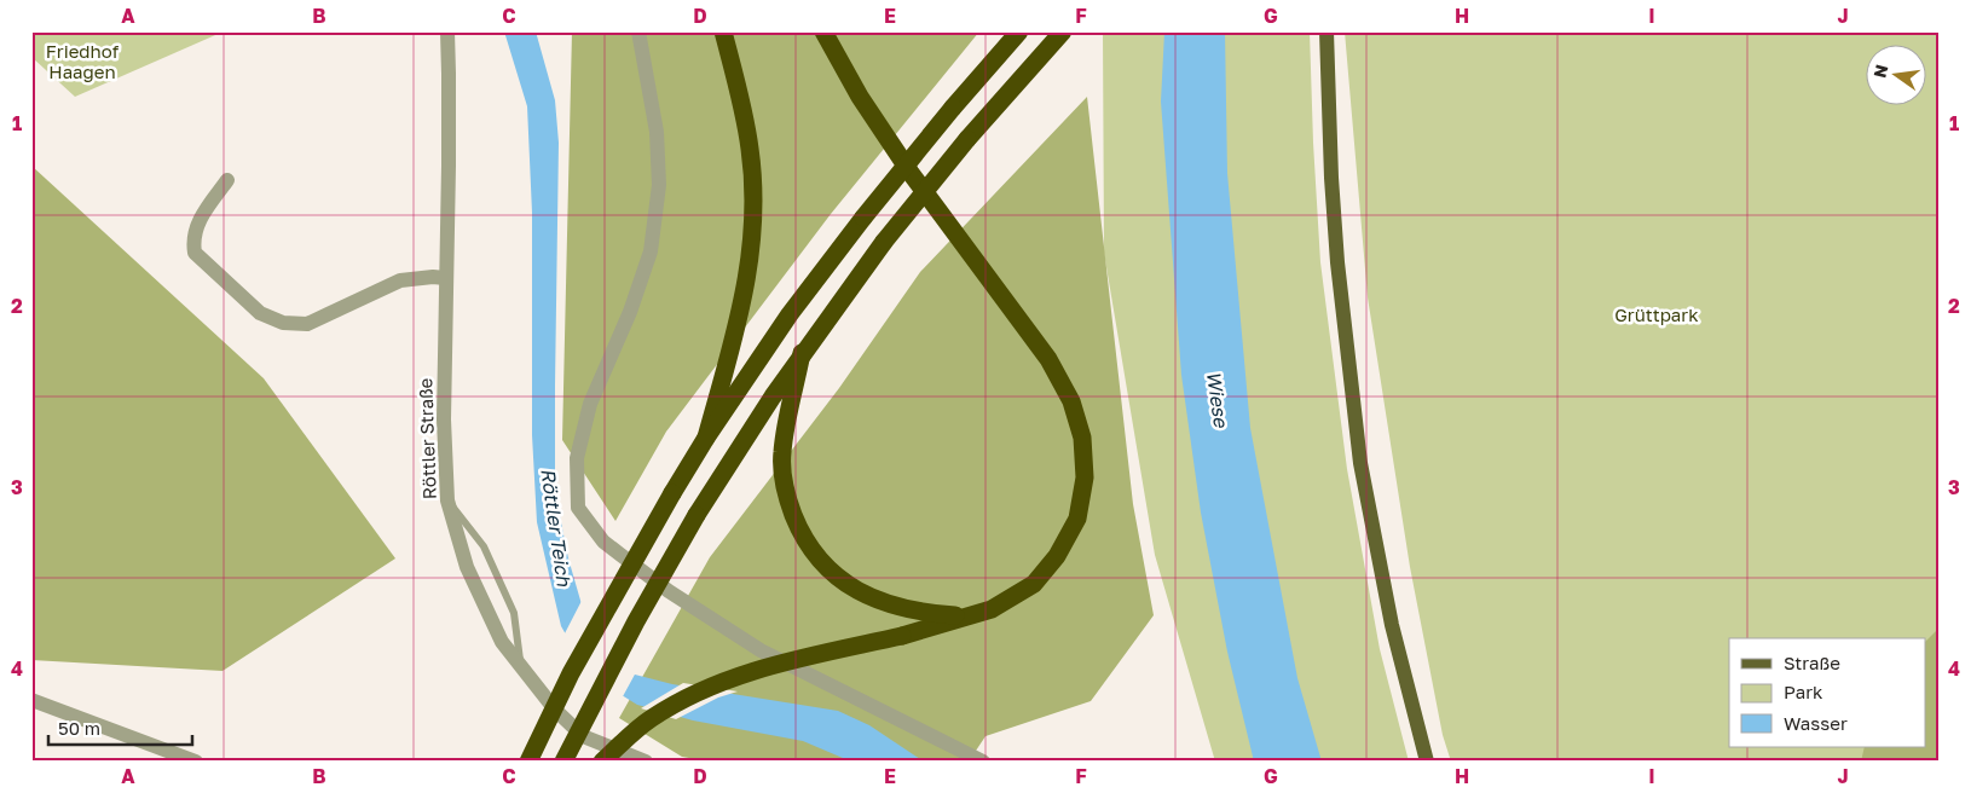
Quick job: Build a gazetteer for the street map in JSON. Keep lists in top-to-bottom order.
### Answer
{
  "streets": {
    "street": ["Röttler Straße"]
  },
  "water": ["Wiese", "Röttler Teich"],
  "parks": ["Friedhof Haagen", "Grüttpark"],
  "legend": ["Straße", "Park", "Wasser"],
  "scale_bar": "50 m",
  "north": "left",
  "grid": {
    "columns": [
      "A",
      "B",
      "C",
      "D",
      "E",
      "F",
      "G",
      "H",
      "I",
      "J"
    ],
    "rows": [
      "1",
      "2",
      "3",
      "4"
    ]
  }
}
